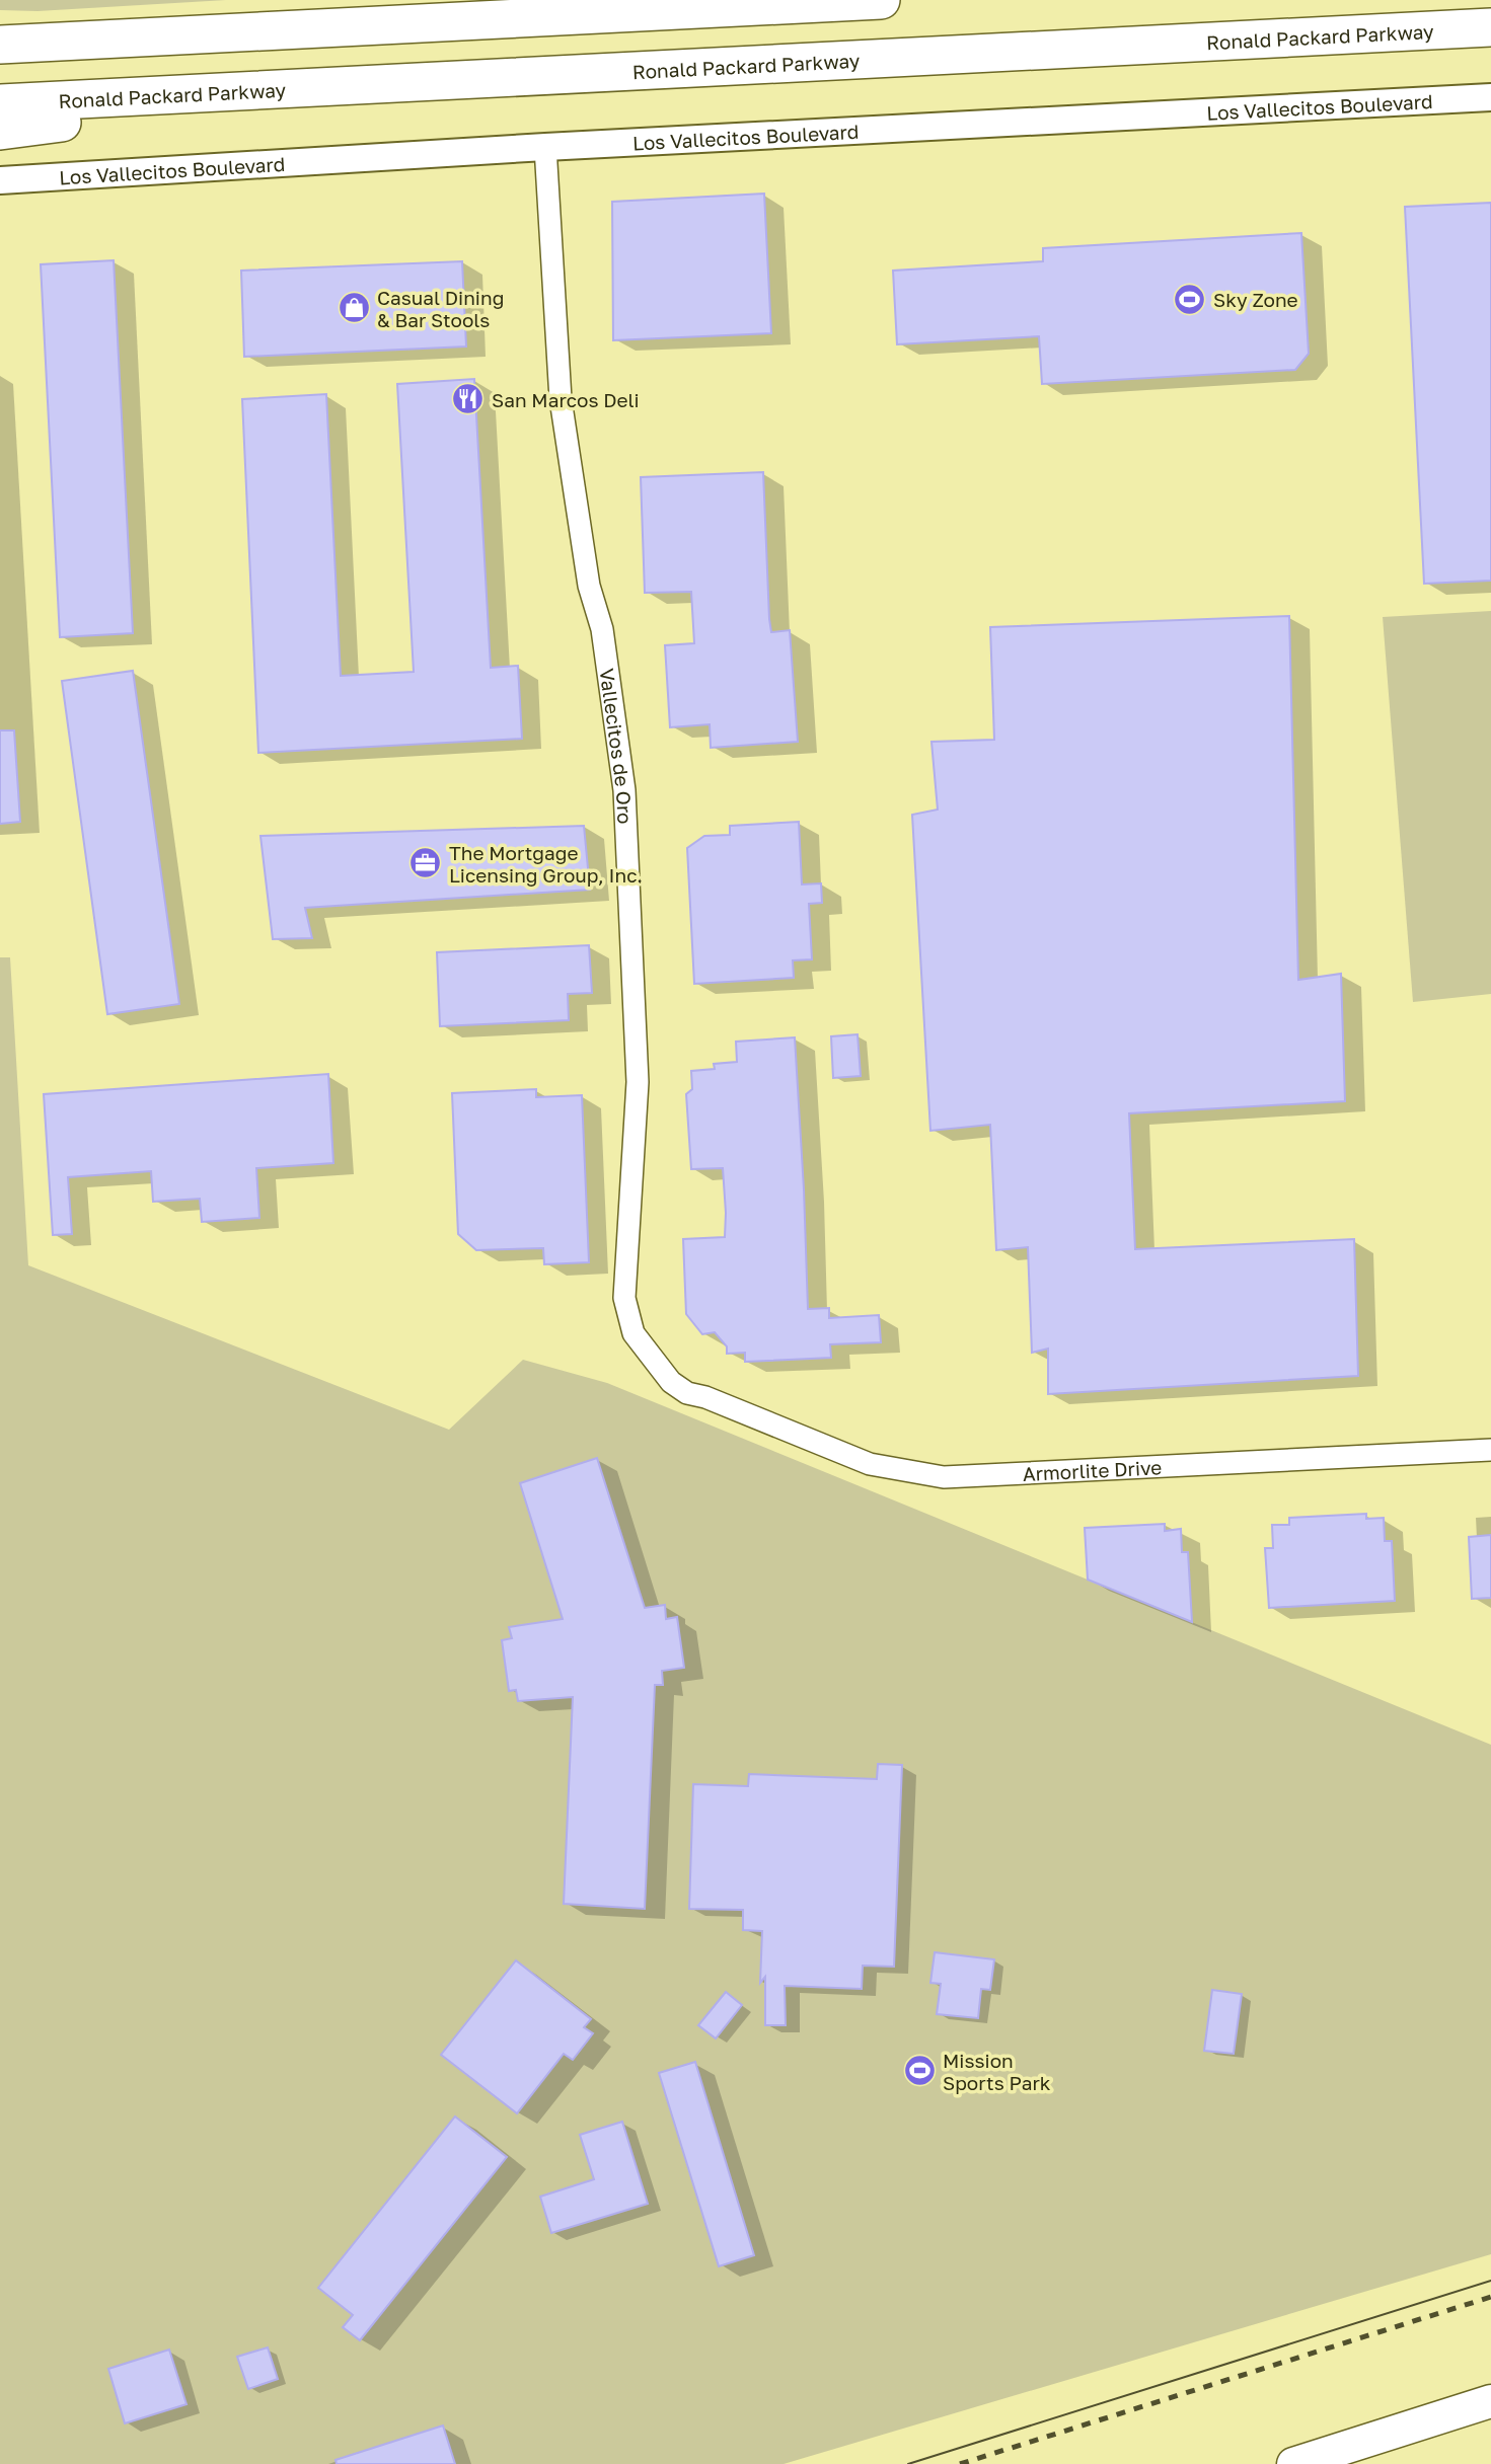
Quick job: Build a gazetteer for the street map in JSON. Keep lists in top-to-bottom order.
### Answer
{
  "streets": {
    "highway": ["Ronald Packard Parkway"],
    "street": ["Los Vallecitos Boulevard", "Vallecitos de Oro", "Armorlite Drive"]
  },
  "crossings": [
    ["Los Vallecitos Boulevard", "Vallecitos de Oro"],
    ["Vallecitos de Oro", "Armorlite Drive"]
  ],
  "places": {
    "sports": ["Sky Zone", "Mission Sports Park"],
    "shop": ["Casual Dining & Bar Stools"],
    "restaurant": ["San Marcos Deli"],
    "office": ["The Mortgage Licensing Group, Inc."]
  }
}
